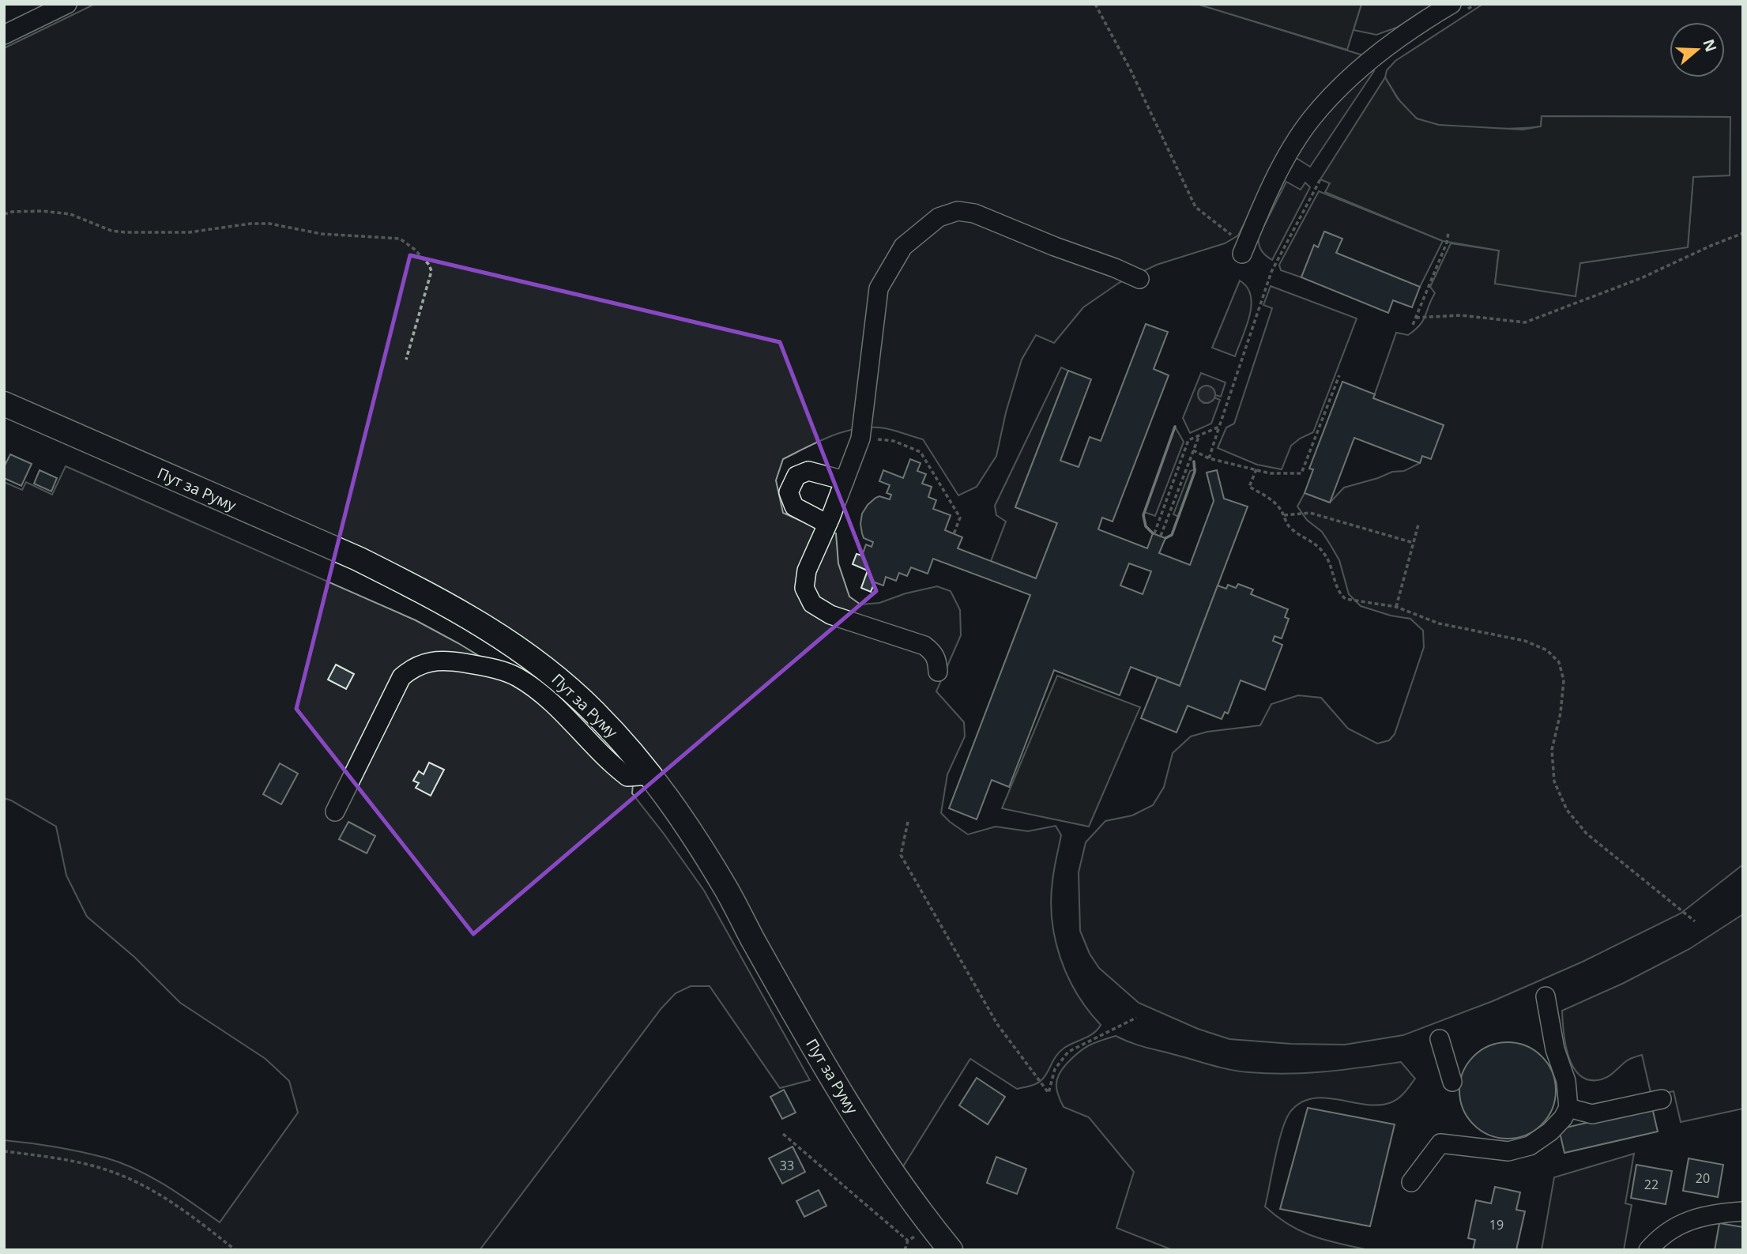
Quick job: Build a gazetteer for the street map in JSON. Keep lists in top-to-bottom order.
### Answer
{
  "streets": {
    "main road": ["Пут за Руму"]
  },
  "house_numbers": [
    "33",
    "20",
    "22",
    "19"
  ],
  "north": "right"
}
